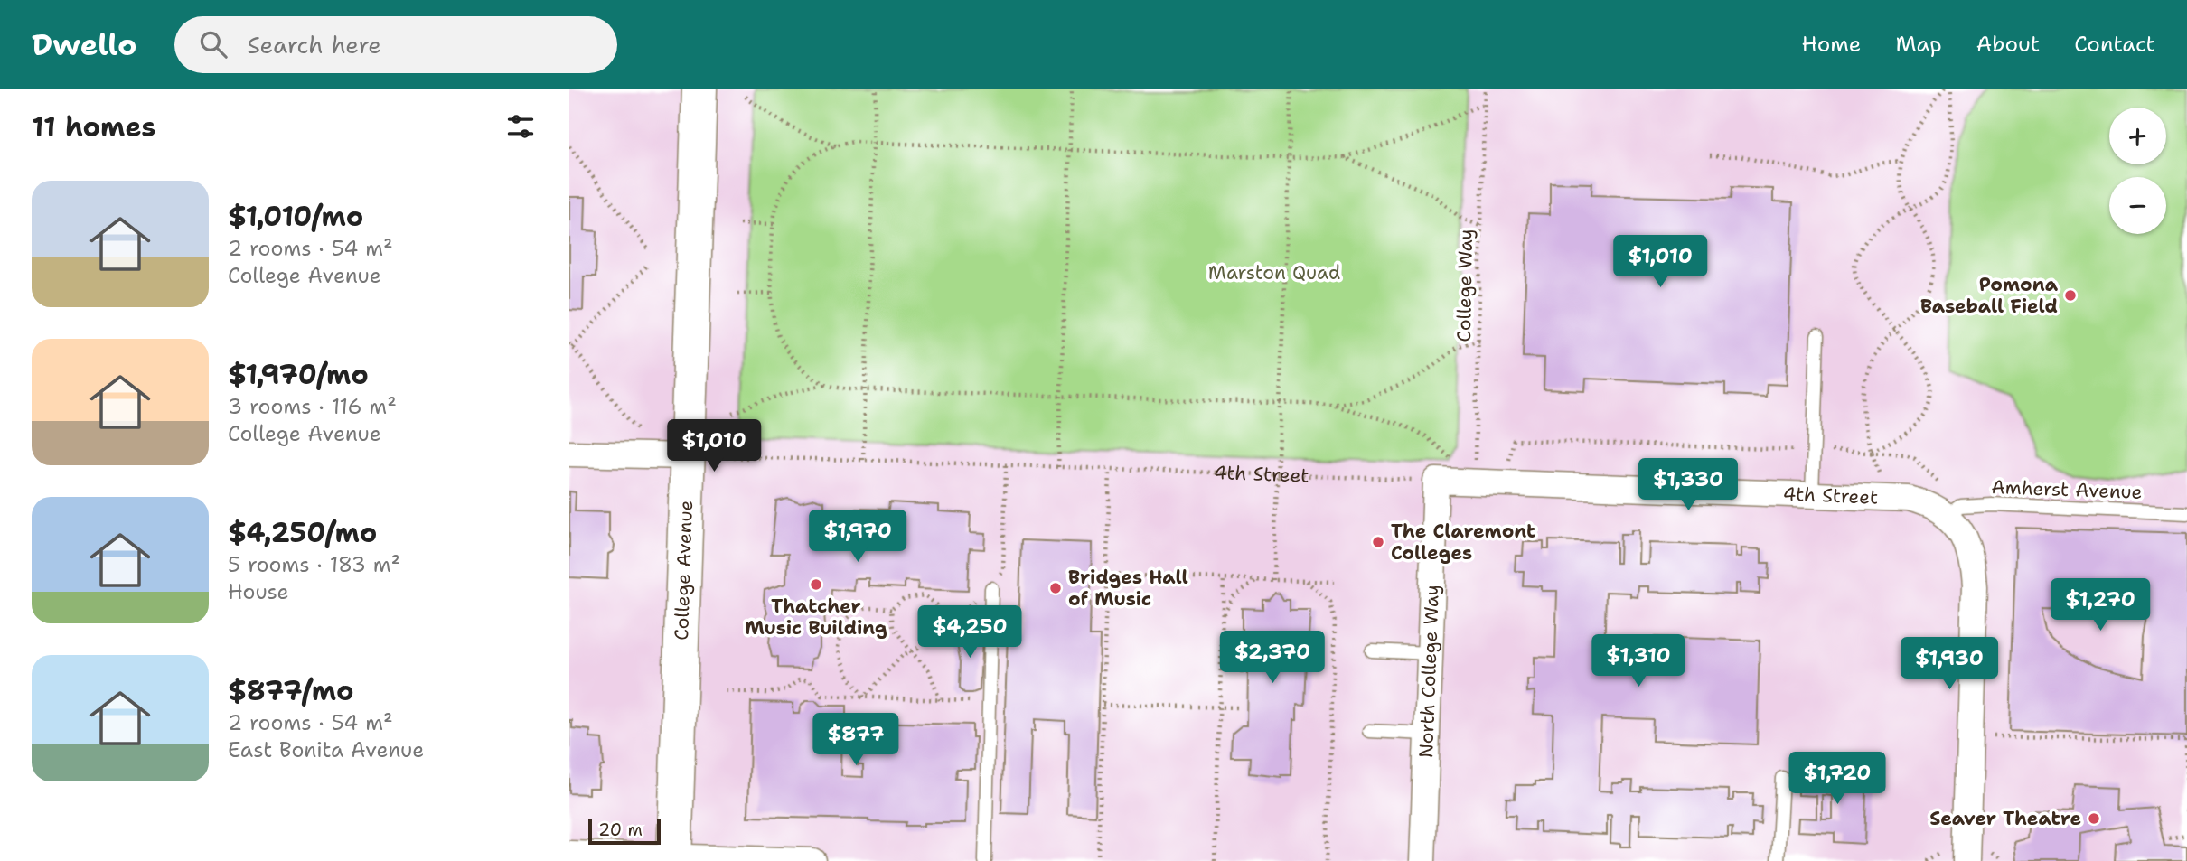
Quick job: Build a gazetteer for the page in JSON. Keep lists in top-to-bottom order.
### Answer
{
  "streets": {
    "street": ["4th Street", "College Avenue", "North College Way"],
    "lane": ["Amherst Avenue"],
    "path": ["College Way"]
  },
  "crossings": [
    ["4th Street", "Amherst Avenue"],
    ["4th Street", "College Avenue"],
    ["4th Street", "North College Way"]
  ],
  "parks": ["Marston Quad"],
  "places": [
    "Pomona Baseball Field",
    "The Claremont Colleges",
    "Thatcher Music Building",
    "Bridges Hall of Music",
    "Seaver Theatre"
  ],
  "scale_bar": "20 m",
  "page": {
    "header": "Dwello",
    "search": "Search here",
    "nav": [
      "Home",
      "Map",
      "About",
      "Contact"
    ],
    "heading": "11 homes",
    "map_buttons": ["+", "−"],
    "list": [
      {
        "name": "$1,010/mo",
        "note": "2 rooms · 54 m² · College Avenue"
      },
      {
        "name": "$1,970/mo",
        "note": "3 rooms · 116 m² · College Avenue"
      },
      {
        "name": "$4,250/mo",
        "note": "5 rooms · 183 m² · House"
      },
      {
        "name": "$877/mo",
        "note": "2 rooms · 54 m² · East Bonita Avenue"
      }
    ],
    "price": [
      "$1,010",
      "$1,010",
      "$1,330",
      "$1,970",
      "$1,270",
      "$4,250",
      "$2,370",
      "$1,310",
      "$1,930",
      "$877",
      "$1,720"
    ],
    "scale": "20 m"
  }
}
